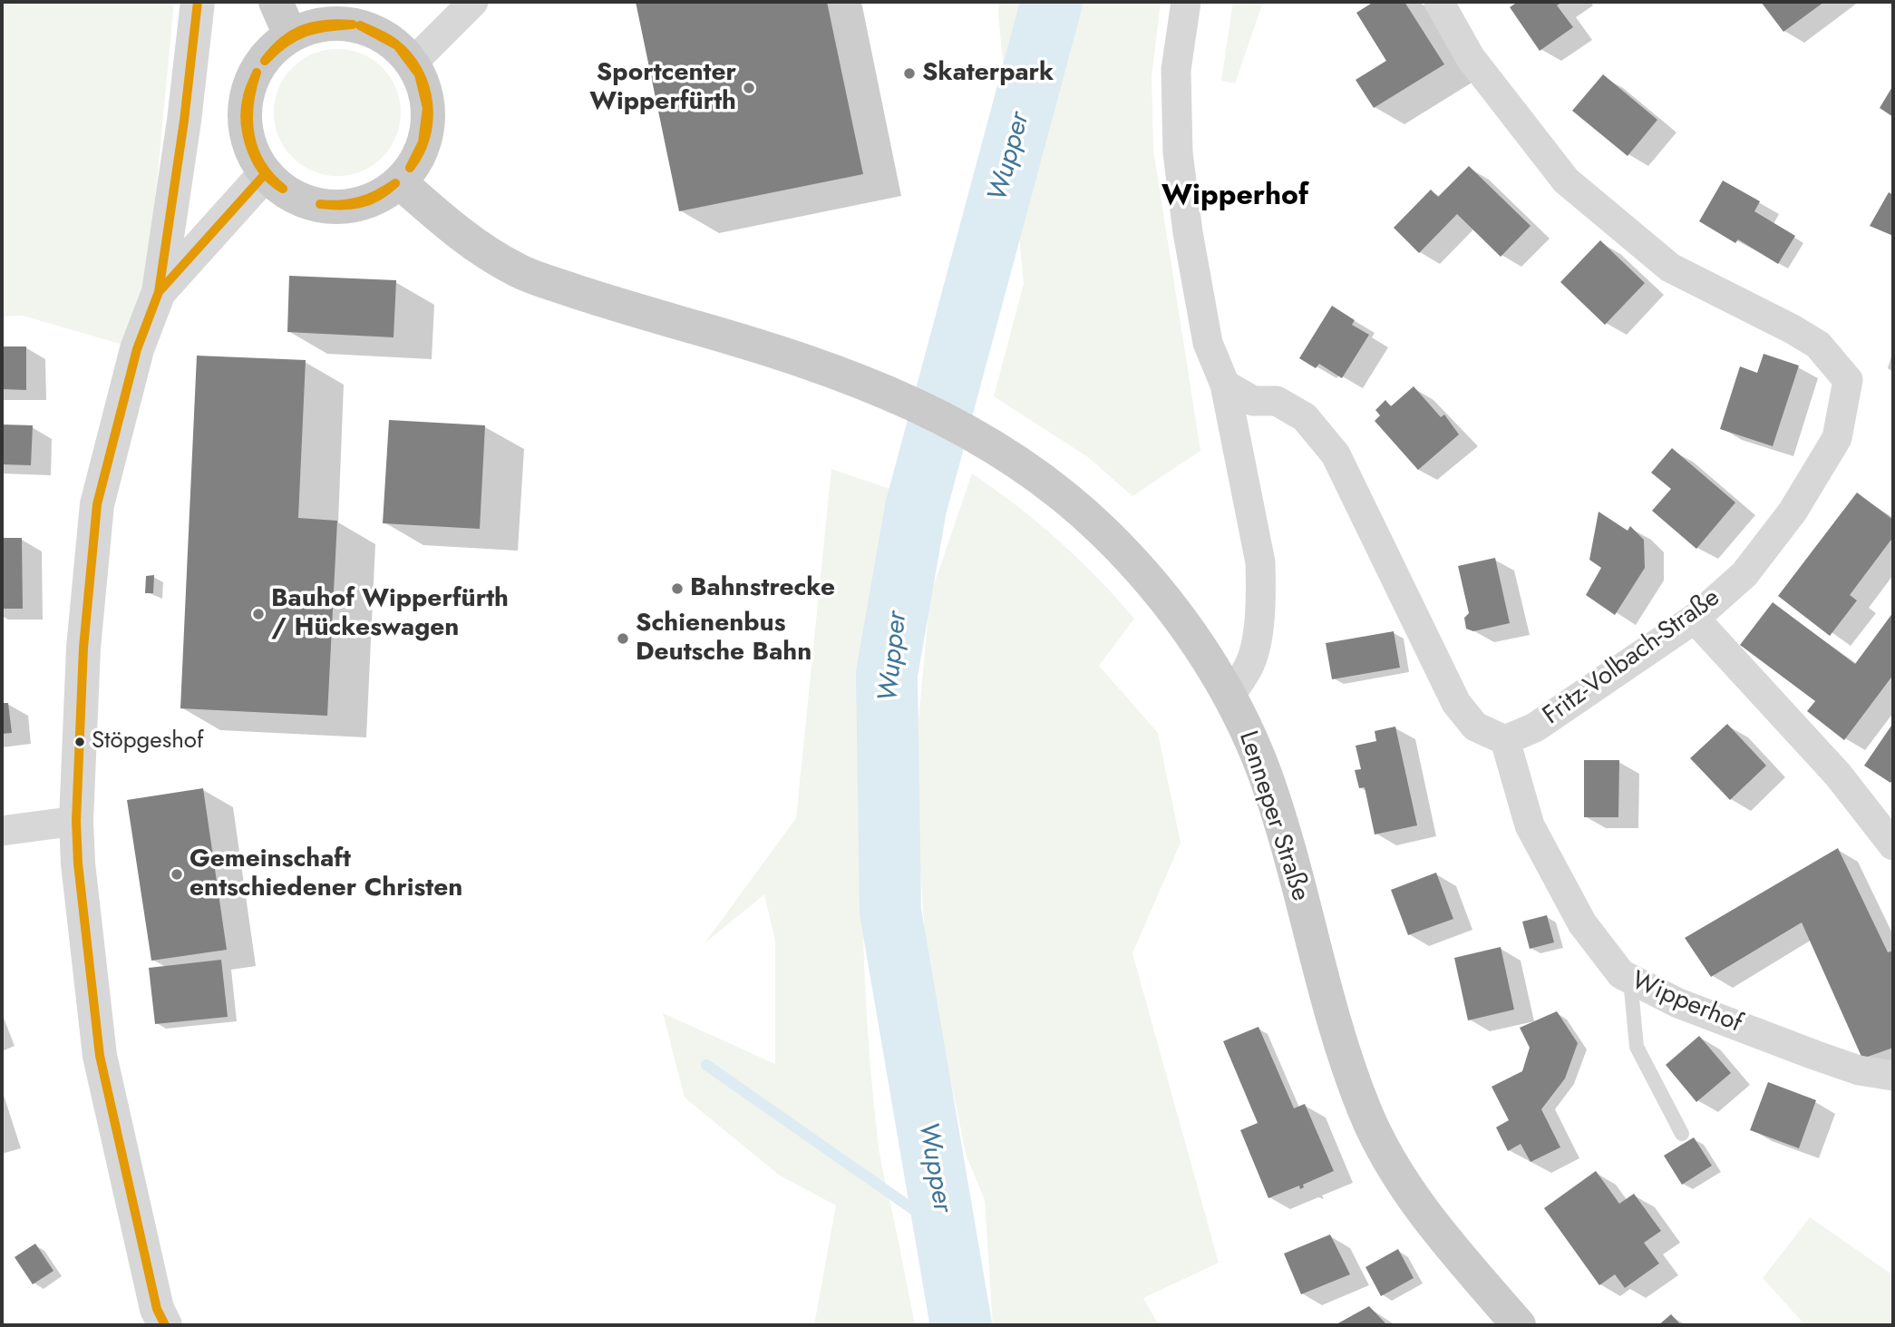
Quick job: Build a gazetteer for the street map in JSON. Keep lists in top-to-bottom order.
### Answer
{
  "streets": {
    "main road": ["Lenneper Straße"],
    "street": ["Fritz-Volbach-Straße", "Wipperhof"]
  },
  "crossings": [
    ["Fritz-Volbach-Straße", "Wipperhof"]
  ],
  "districts": ["Wipperhof"],
  "water": ["Wupper"],
  "places": [
    "Skaterpark",
    "Sportcenter Wipperfürth",
    "Bahnstrecke",
    "Bauhof Wipperfürth / Hückeswagen",
    "Schienenbus Deutsche Bahn",
    "Stöpgeshof",
    "Gemeinschaft entschiedener Christen"
  ]
}
